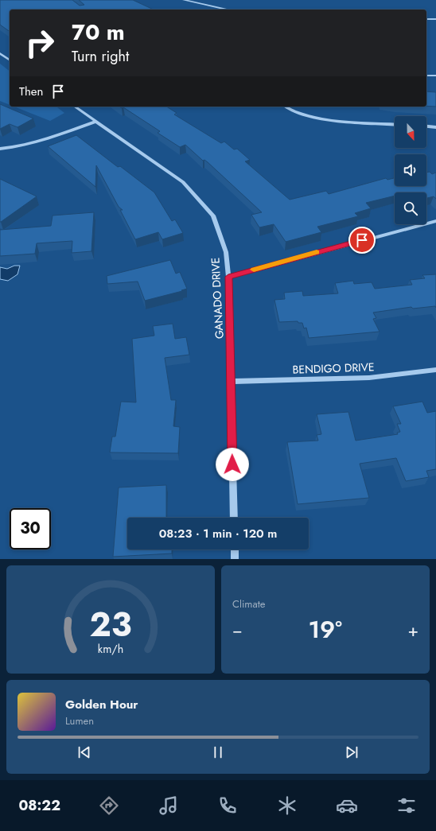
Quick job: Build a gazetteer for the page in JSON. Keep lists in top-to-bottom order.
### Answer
{
  "streets": {
    "street": ["GANADO DRIVE", "BENDIGO DRIVE"]
  },
  "crossings": [
    ["GANADO DRIVE", "BENDIGO DRIVE"]
  ],
  "north": "bottom",
  "page": {
    "turn": ["70 m", "Turn right"],
    "then": "Then",
    "limit": "30",
    "trip": "08:23 · 1 min · 120 m",
    "tile": "Climate",
    "heat": ["−", "19°", "+"],
    "song": ["Golden Hour", "Lumen"],
    "tabs": "08:22",
    "gauge": ["23", "km/h"]
  }
}
